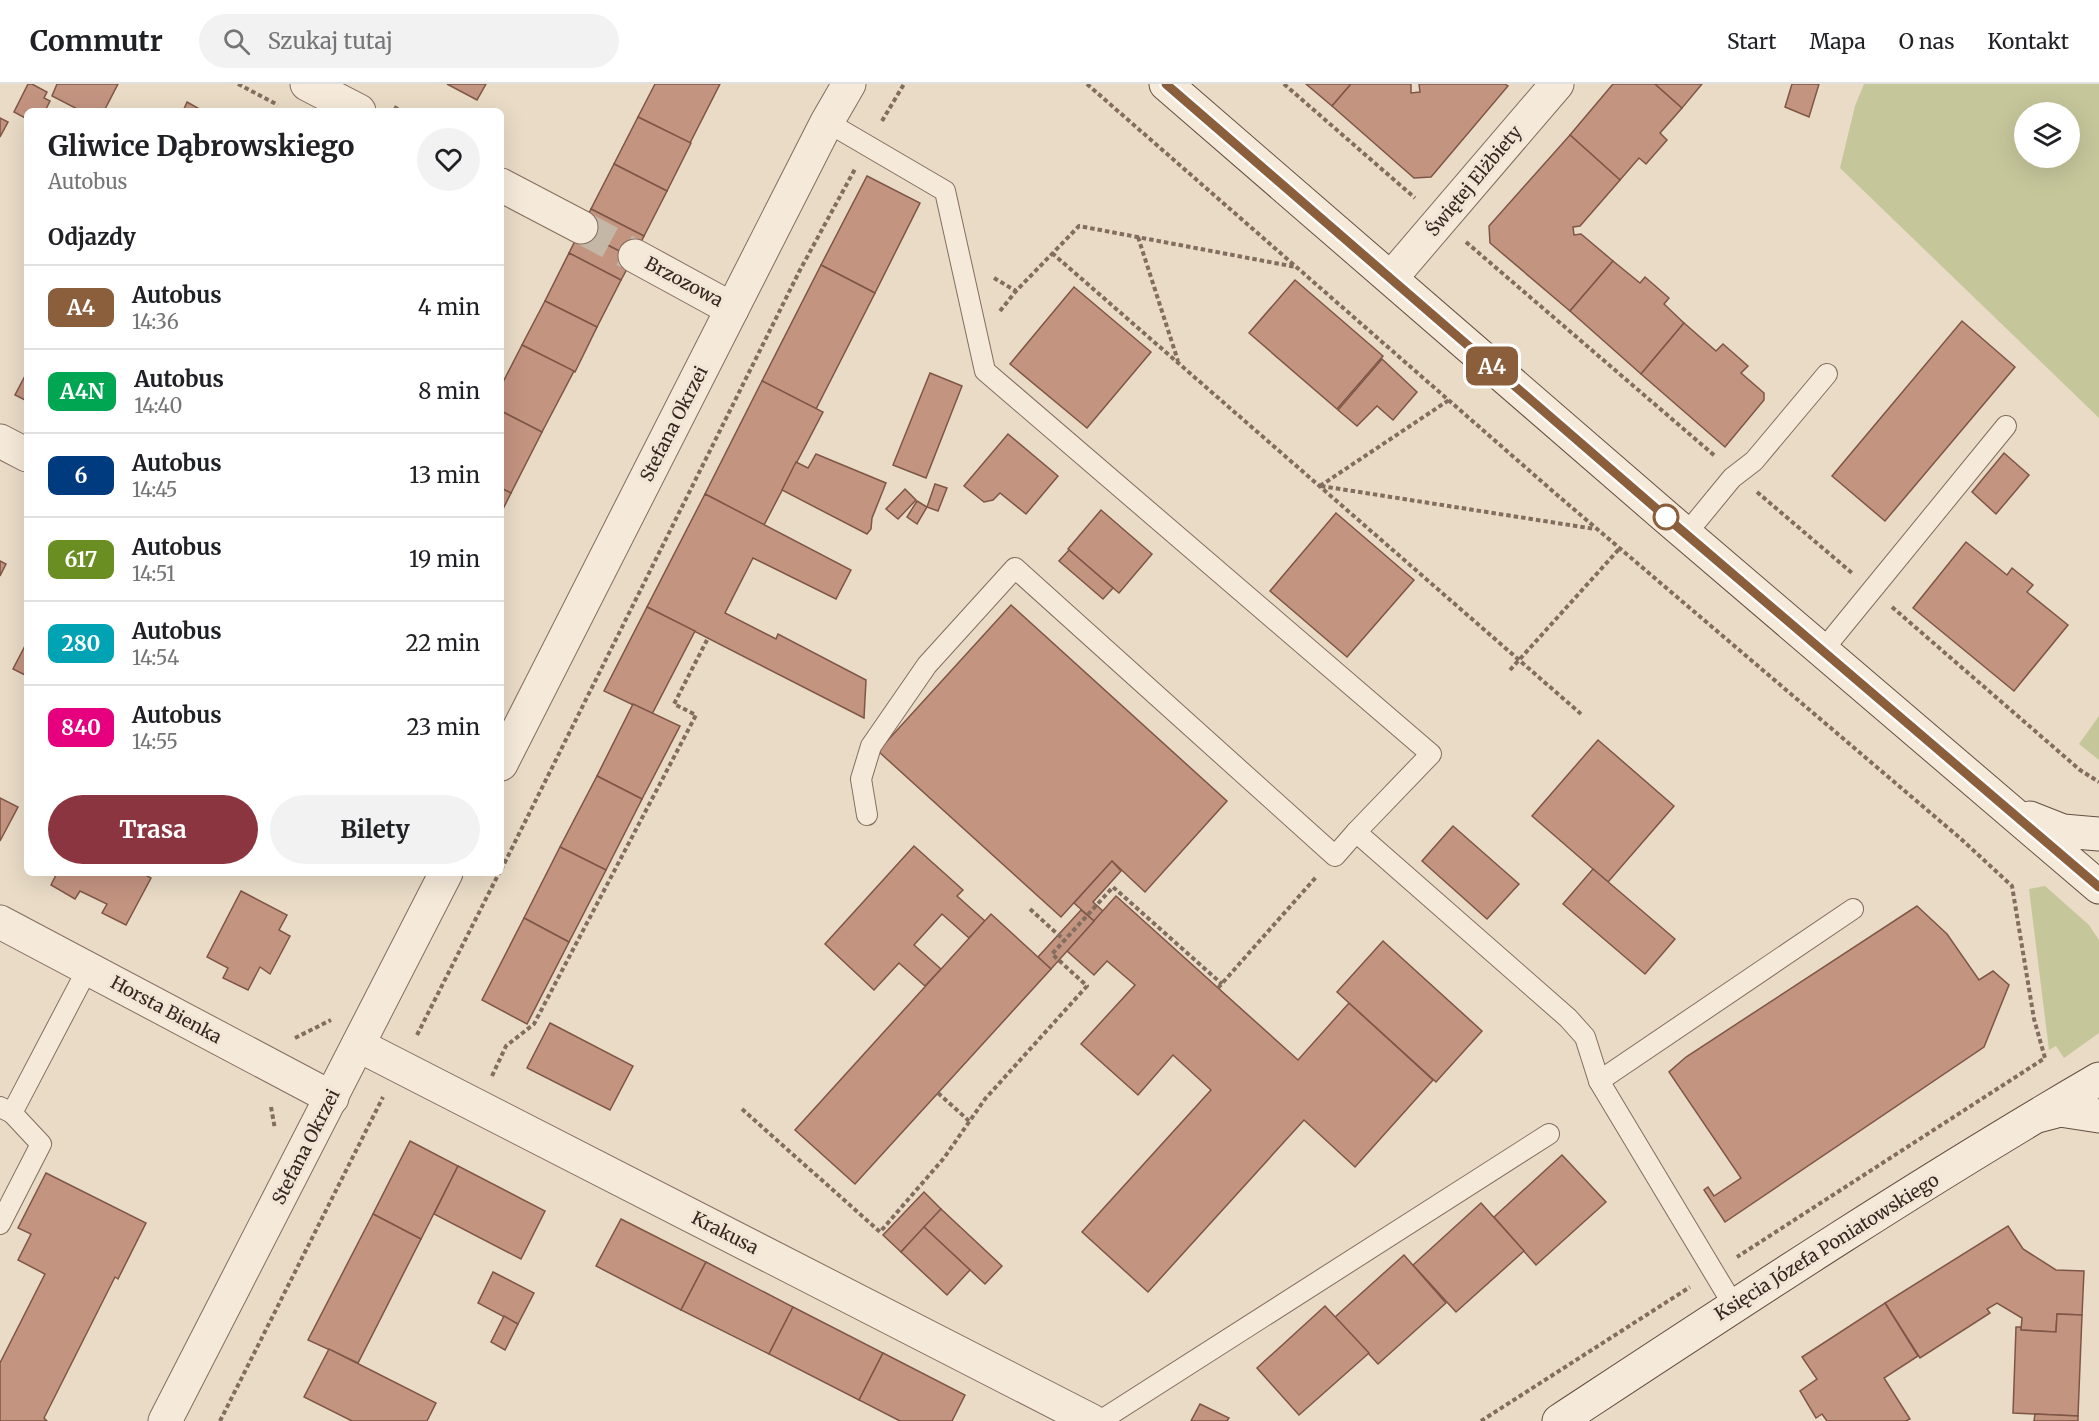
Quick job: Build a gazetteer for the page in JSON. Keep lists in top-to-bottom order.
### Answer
{
  "streets": {
    "street": [
      "Świętej Elżbiety",
      "Brzozowa",
      "Stefana Okrzei",
      "Horsta Bienka",
      "Krakusa",
      "Księcia Józefa Poniatowskiego"
    ]
  },
  "crossings": [
    ["Brzozowa", "Stefana Okrzei"],
    ["Stefana Okrzei", "Horsta Bienka"],
    ["Stefana Okrzei", "Krakusa"]
  ],
  "lines": ["bus line A4"],
  "page": {
    "header": "Commutr",
    "search": "Szukaj tutaj",
    "nav": [
      "Start",
      "Mapa",
      "O nas",
      "Kontakt"
    ],
    "on_map": "A4",
    "heading": [
      ["Gliwice Dąbrowskiego", "Autobus"],
      "Odjazdy"
    ],
    "list": [
      {
        "mark": "A4",
        "name": "Autobus",
        "note": "14:36",
        "value": "4 min"
      },
      {
        "mark": "A4N",
        "name": "Autobus",
        "note": "14:40",
        "value": "8 min"
      },
      {
        "mark": "6",
        "name": "Autobus",
        "note": "14:45",
        "value": "13 min"
      },
      {
        "mark": "617",
        "name": "Autobus",
        "note": "14:51",
        "value": "19 min"
      },
      {
        "mark": "280",
        "name": "Autobus",
        "note": "14:54",
        "value": "22 min"
      },
      {
        "mark": "840",
        "name": "Autobus",
        "note": "14:55",
        "value": "23 min"
      }
    ],
    "buttons": ["Trasa", "Bilety"]
  }
}
